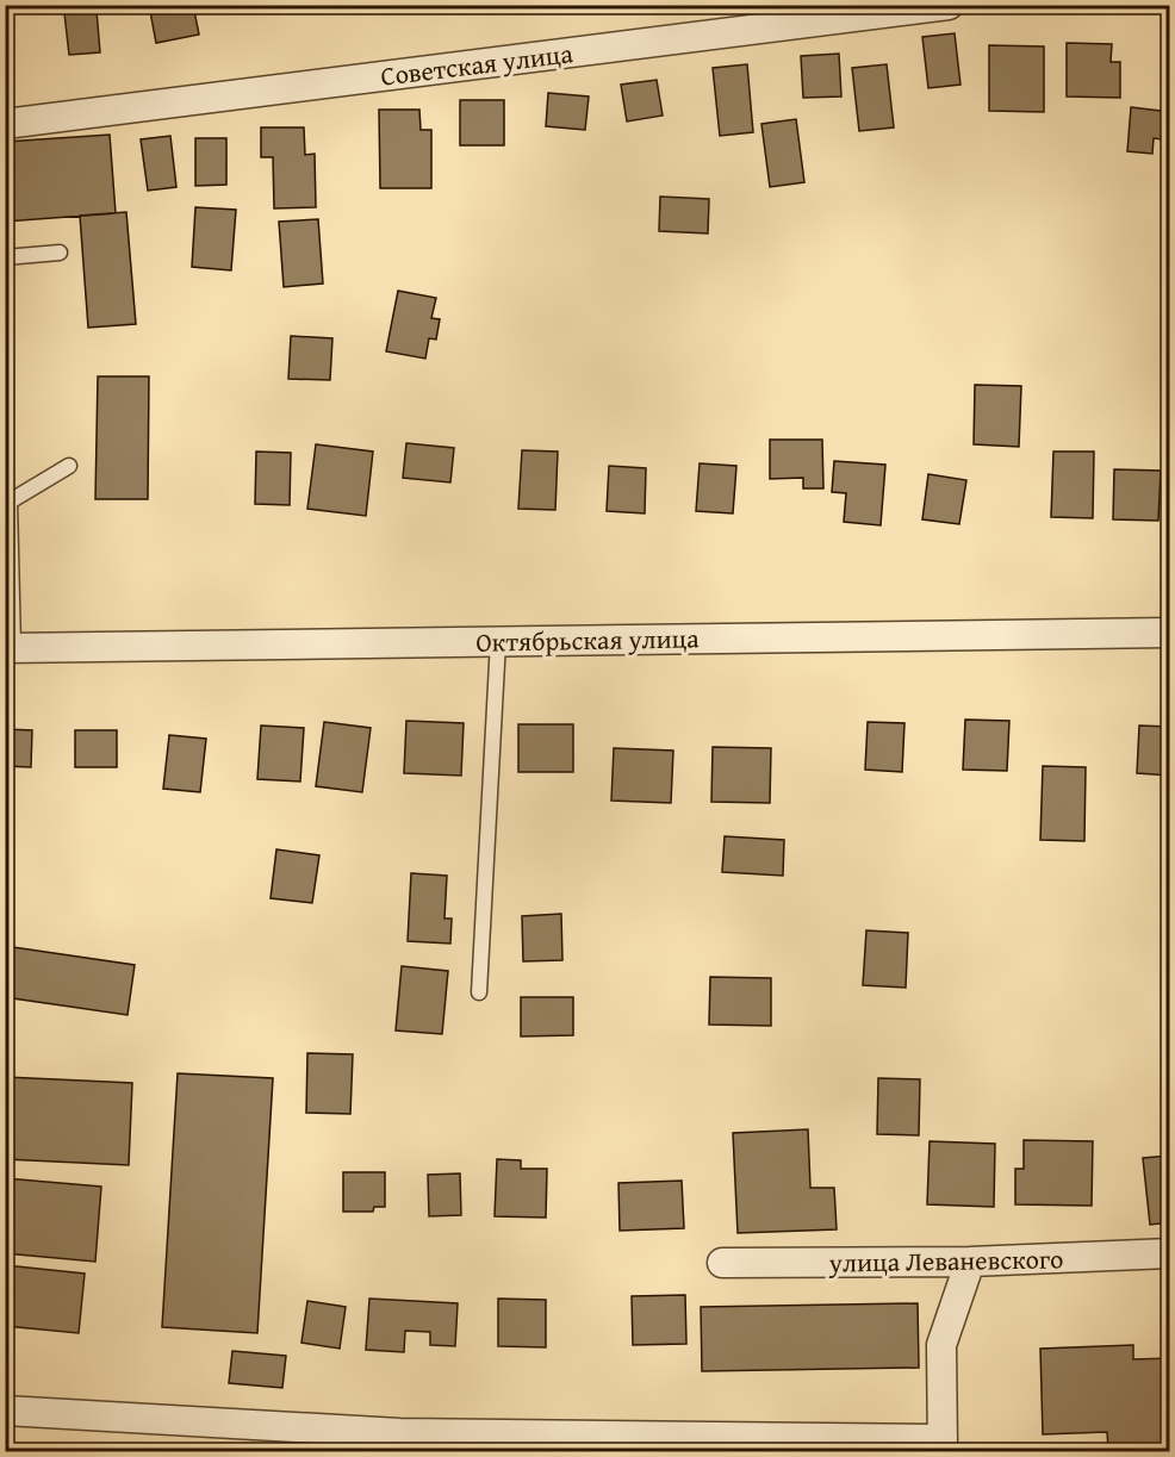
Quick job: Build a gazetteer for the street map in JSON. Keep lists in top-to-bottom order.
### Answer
{
  "streets": {
    "street": ["Советская улица", "Октябрьская улица", "улица Леваневского"]
  }
}
